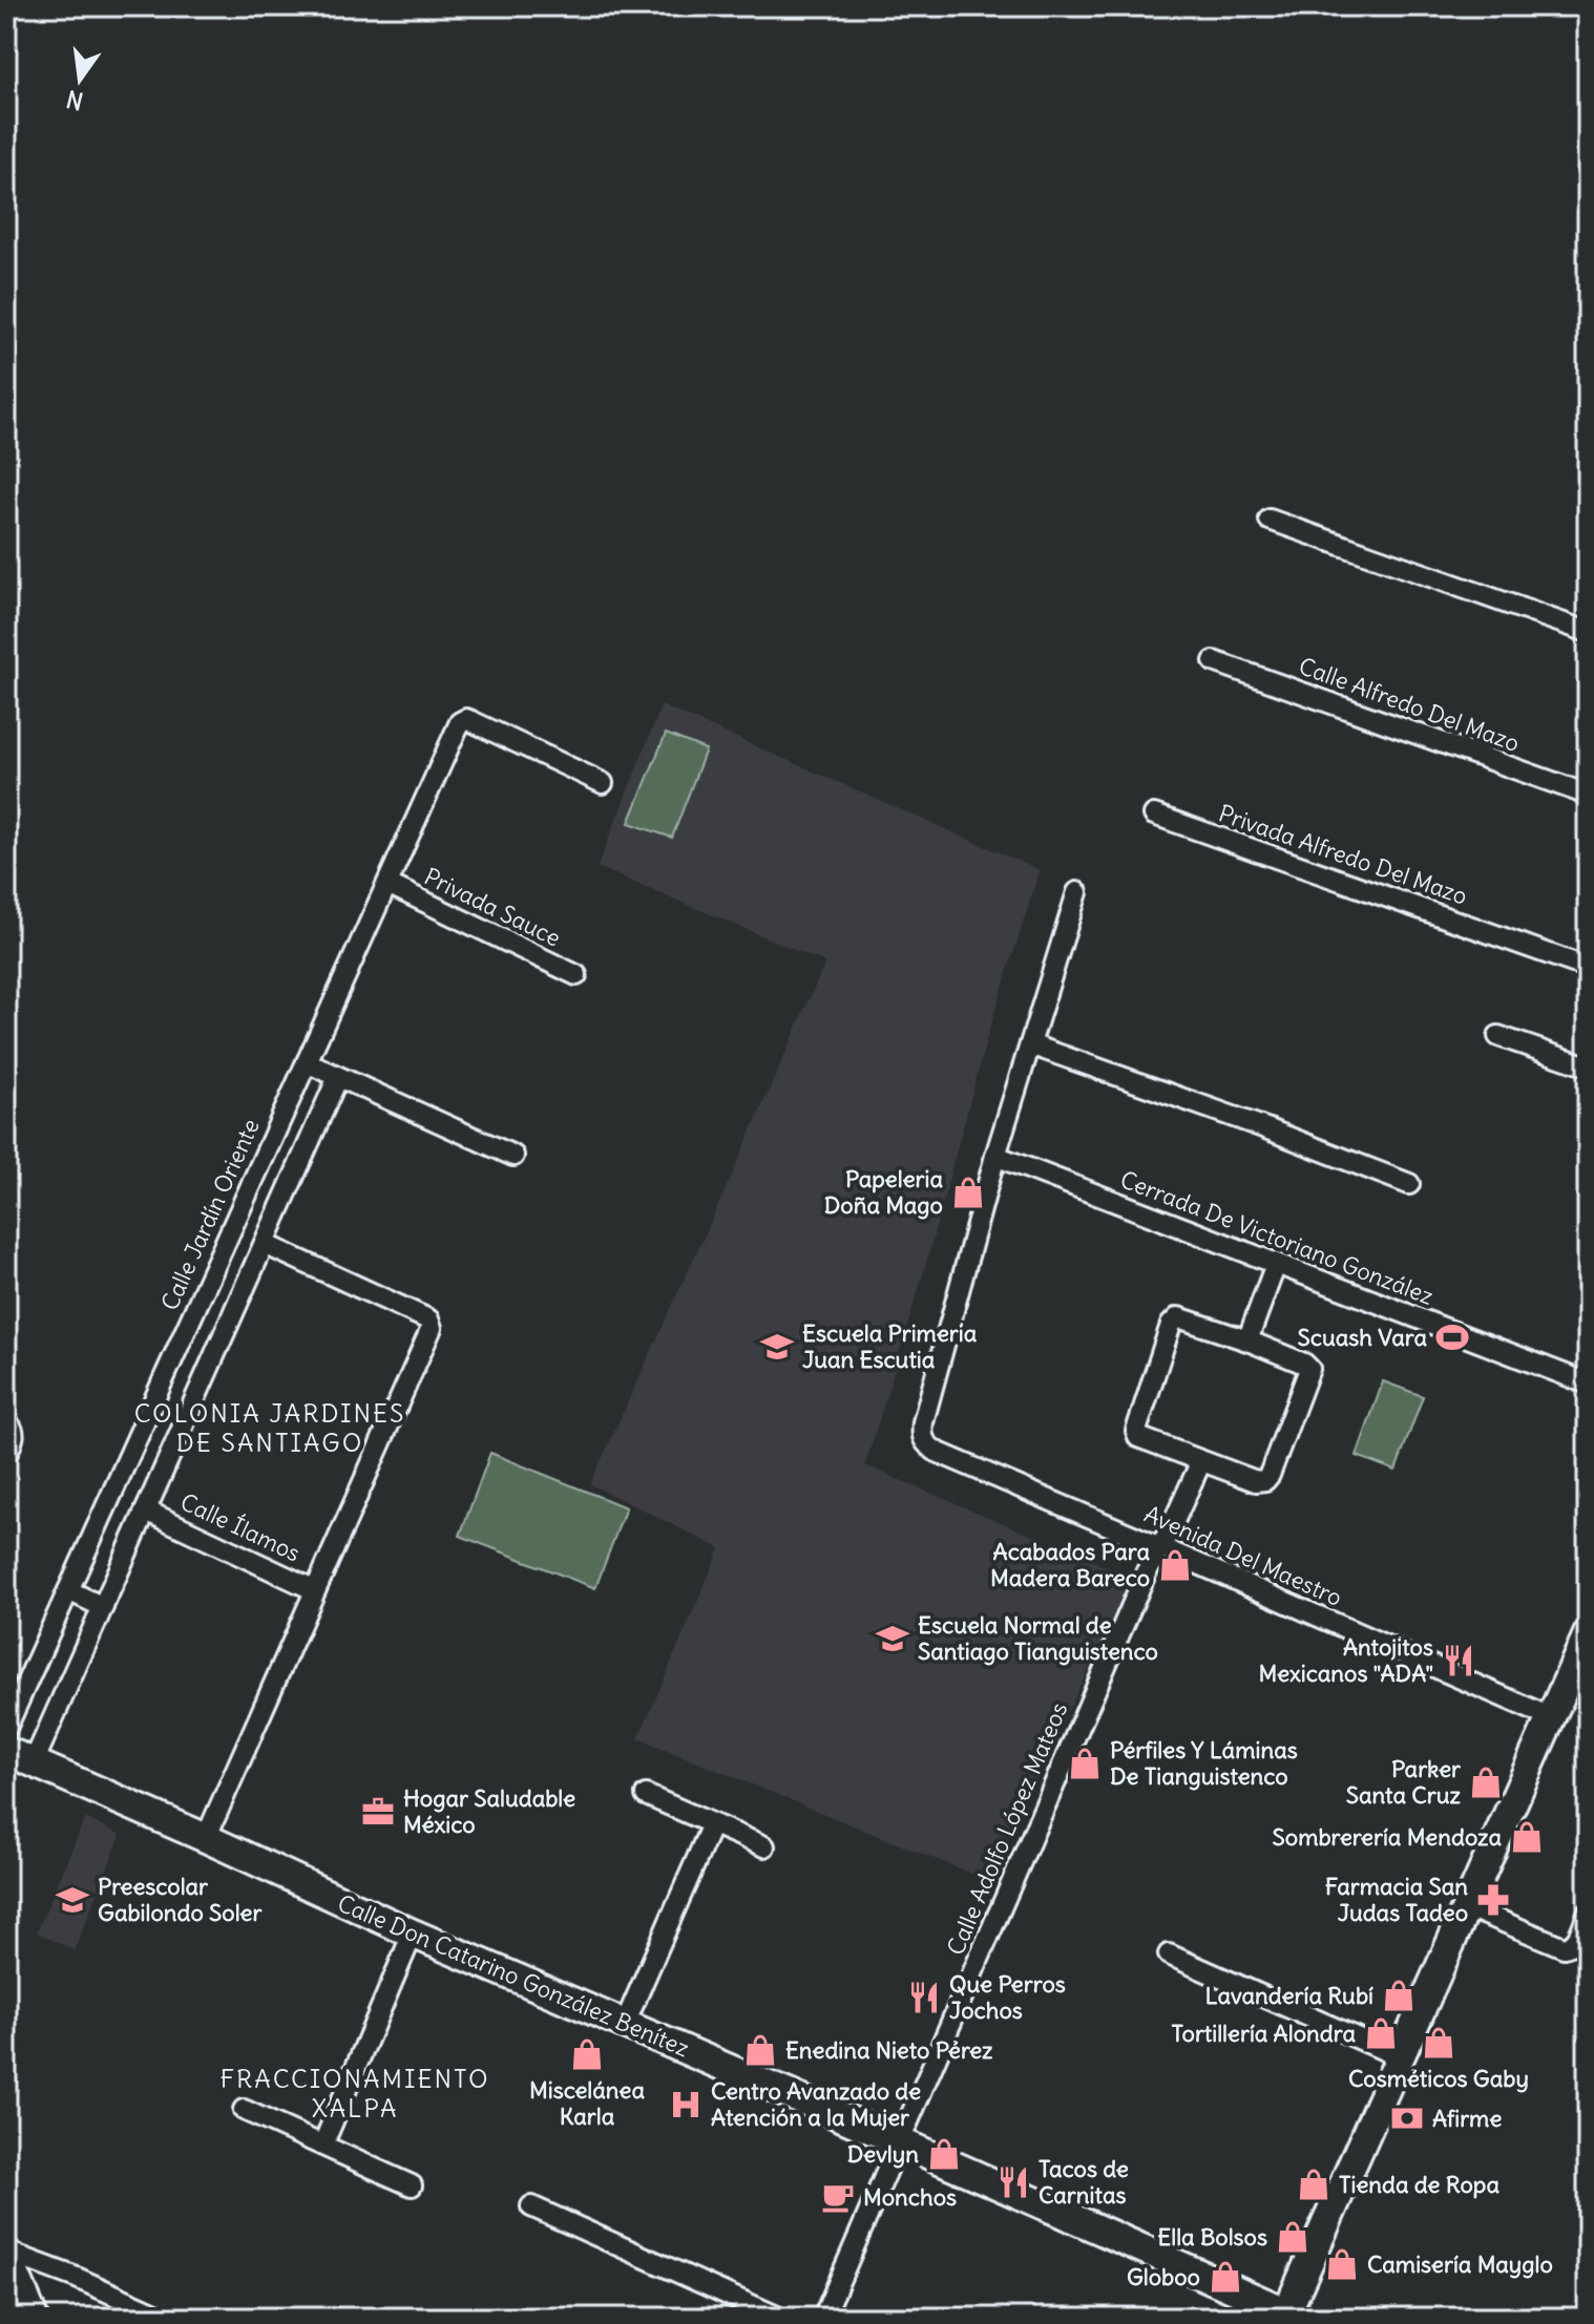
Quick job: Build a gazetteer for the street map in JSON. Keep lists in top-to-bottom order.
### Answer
{
  "streets": {
    "main road": ["Calle Don Catarino González Benítez"],
    "street": [
      "Calle Alfredo Del Mazo",
      "Privada Alfredo Del Mazo",
      "Privada Sauce",
      "Calle Jardín Oriente",
      "Cerrada De Victoriano González",
      "Calle Ílamos",
      "Avenida Del Maestro",
      "Calle Adolfo López Mateos"
    ]
  },
  "crossings": [
    ["Privada Sauce", "Calle Jardín Oriente"],
    ["Cerrada De Victoriano González", "Avenida Del Maestro"],
    ["Avenida Del Maestro", "Calle Adolfo López Mateos"],
    ["Calle Adolfo López Mateos", "Calle Don Catarino González Benítez"]
  ],
  "districts": ["COLONIA JARDINES DE SANTIAGO", "FRACCIONAMIENTO XALPA"],
  "places": {
    "shop": [
      "Papeleria Doña Mago",
      "Acabados Para Madera Bareco",
      "Pérfiles Y Láminas De Tianguistenco",
      "Parker Santa Cruz",
      "Sombrerería Mendoza",
      "Lavandería Rubí",
      "Tortillería Alondra",
      "Cosméticos Gaby",
      "Enedina Nieto Pérez",
      "Miscelánea Karla",
      "Devlyn",
      "Tienda de Ropa",
      "Ella Bolsos",
      "Camisería Mayglo",
      "Globoo"
    ],
    "sports": ["Scuash Vara"],
    "school or university": ["Escuela Primeria Juan Escutia", "Escuela Normal de Santiago Tianguistenco", "Preescolar Gabilondo Soler"],
    "restaurant": ["Antojitos Mexicanos \"ADA\"", "Que Perros Jochos", "Tacos de Carnitas"],
    "office": ["Hogar Saludable México"],
    "pharmacy": ["Farmacia San Judas Tadeo"],
    "hospital": ["Centro Avanzado de Atención a la Mujer"],
    "bank": ["Afirme"],
    "cafe": ["Monchos"]
  },
  "north": "bottom"
}
